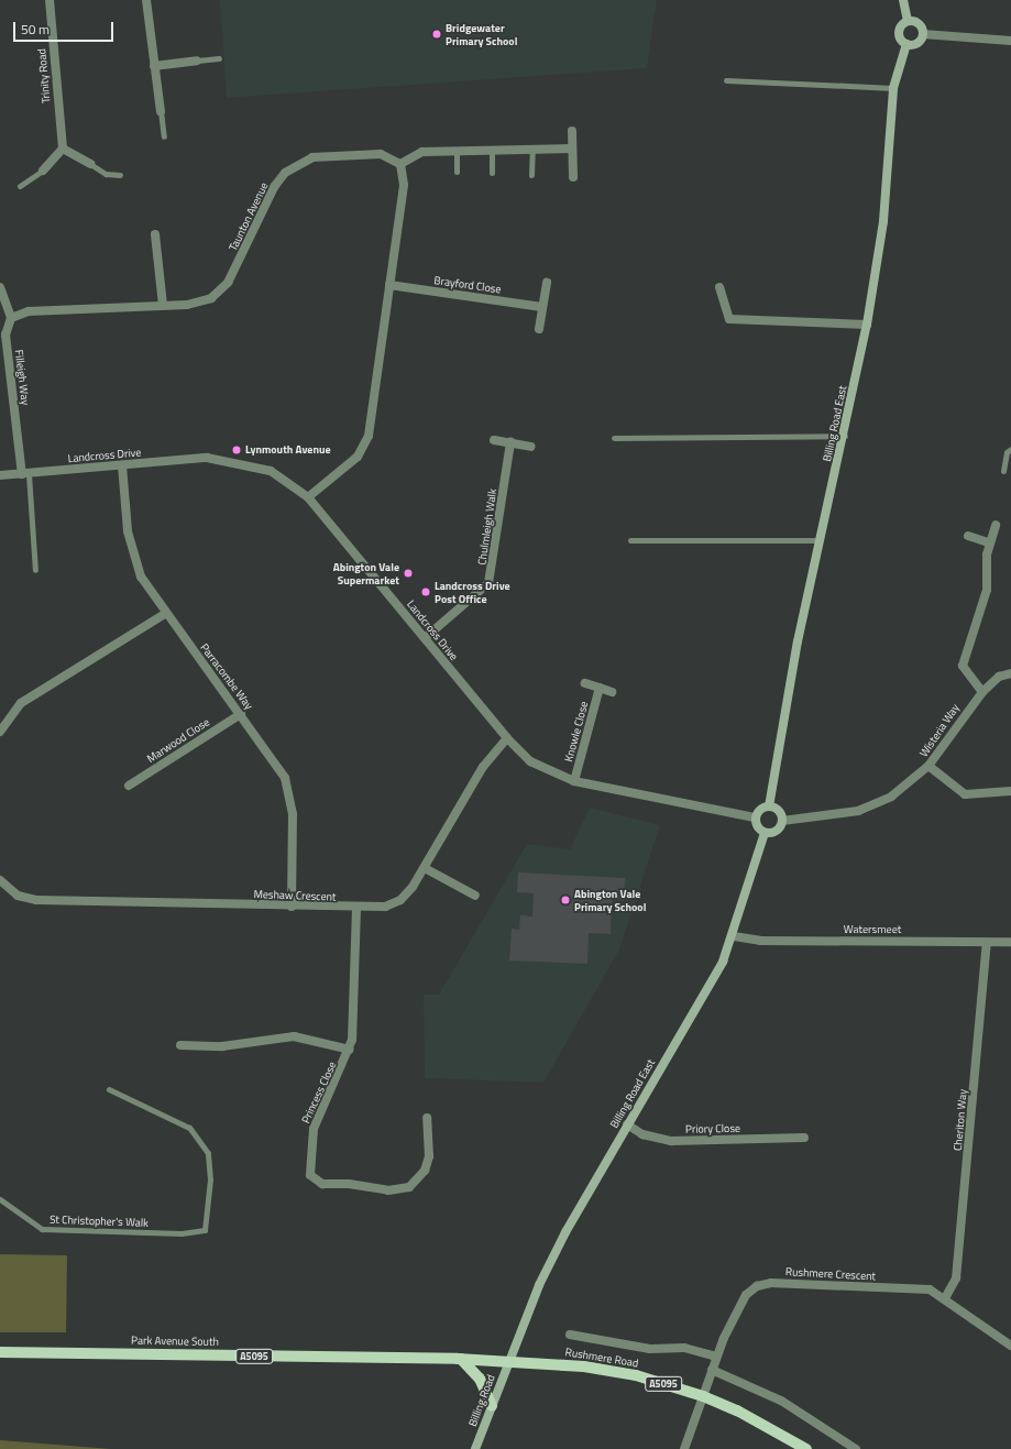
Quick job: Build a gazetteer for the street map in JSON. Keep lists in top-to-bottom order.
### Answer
{
  "streets": {
    "main road": ["Park Avenue South", "A5095", "Rushmere Road"],
    "street": [
      "Trinity Road",
      "Taunton Avenue",
      "Brayford Close",
      "Filleigh Way",
      "Billing Road East",
      "Landcross Drive",
      "Chulmleigh Walk",
      "Parracombe Way",
      "Wisteria Way",
      "Knowle Close",
      "Marwood Close",
      "Meshaw Crescent",
      "Watersmeet",
      "Princess Close",
      "Cheriton Way",
      "Priory Close",
      "Rushmere Crescent",
      "Billing Road"
    ],
    "lane": ["St Christopher's Walk"]
  },
  "crossings": [
    ["Taunton Avenue", "Filleigh Way"],
    ["Filleigh Way", "Landcross Drive"],
    ["Billing Road East", "Landcross Drive"],
    ["Billing Road East", "Wisteria Way"],
    ["Billing Road East", "Watersmeet"],
    ["Billing Road East", "Priory Close"],
    ["Billing Road East", "Park Avenue South"],
    ["Billing Road East", "Rushmere Road"],
    ["Billing Road East", "Billing Road"],
    ["Landcross Drive", "Chulmleigh Walk"],
    ["Landcross Drive", "Parracombe Way"],
    ["Landcross Drive", "Wisteria Way"],
    ["Landcross Drive", "Knowle Close"],
    ["Landcross Drive", "Meshaw Crescent"],
    ["Parracombe Way", "Marwood Close"],
    ["Parracombe Way", "Meshaw Crescent"],
    ["Meshaw Crescent", "Princess Close"],
    ["Watersmeet", "Cheriton Way"],
    ["Cheriton Way", "Rushmere Crescent"],
    ["Rushmere Crescent", "Rushmere Road"],
    ["Park Avenue South", "Rushmere Road"],
    ["Park Avenue South", "Billing Road"],
    ["Rushmere Road", "Billing Road"]
  ],
  "places": [
    "Bridgewater Primary School",
    "Lynmouth Avenue",
    "Abington Vale Supermarket",
    "Landcross Drive Post Office",
    "Abington Vale Primary School"
  ],
  "scale_bar": "50 m"
}
